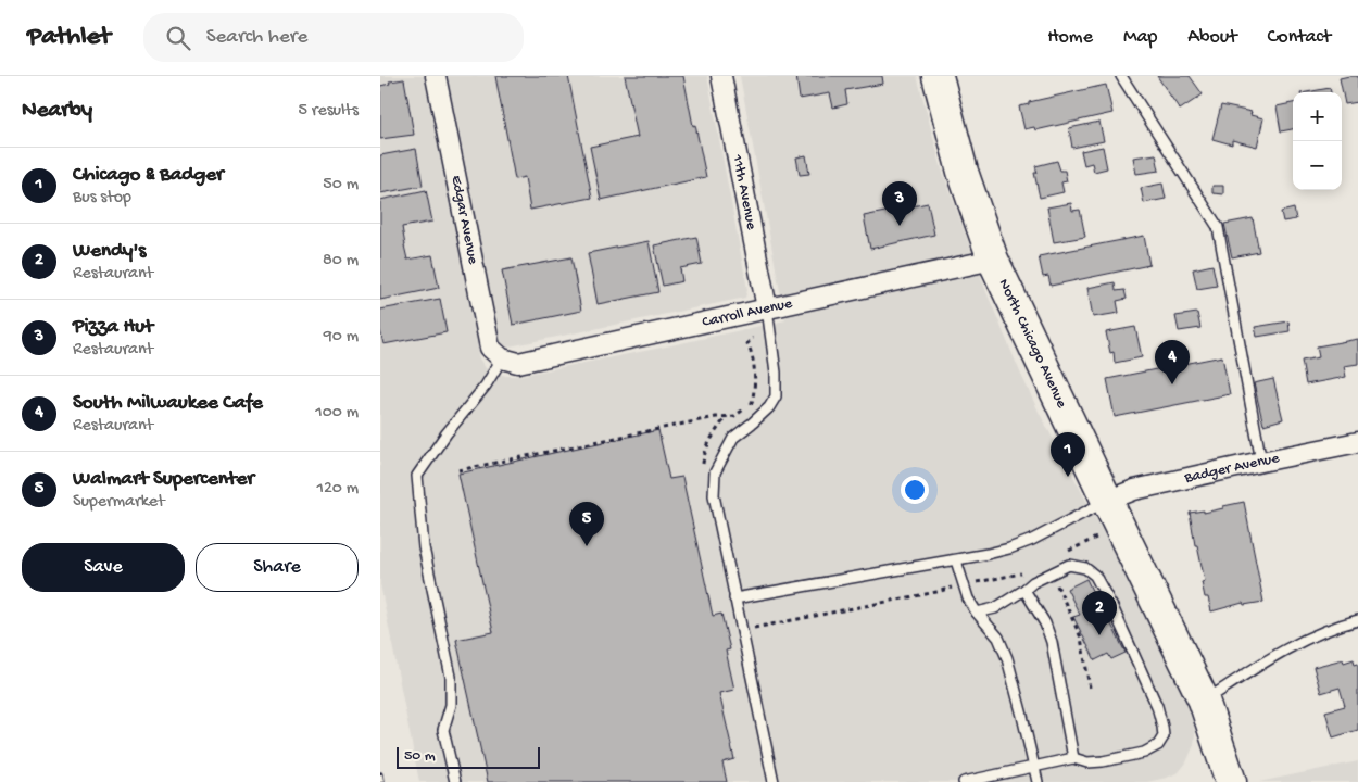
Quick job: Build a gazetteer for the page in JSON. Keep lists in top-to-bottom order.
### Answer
{
  "streets": {
    "main road": ["North Chicago Avenue"],
    "street": [
      "11th Avenue",
      "Edgar Avenue",
      "Carroll Avenue",
      "Badger Avenue"
    ]
  },
  "crossings": [
    ["11th Avenue", "Carroll Avenue"],
    ["Edgar Avenue", "Carroll Avenue"],
    ["Carroll Avenue", "North Chicago Avenue"],
    ["North Chicago Avenue", "Badger Avenue"]
  ],
  "scale_bar": "50 m",
  "page": {
    "header": "Pathlet",
    "search": "Search here",
    "nav": [
      "Home",
      "Map",
      "About",
      "Contact"
    ],
    "heading": ["Nearby", "5 results"],
    "map_buttons": ["+", "−"],
    "list": [
      {
        "mark": "1",
        "name": "Chicago & Badger",
        "note": "Bus stop",
        "value": "50 m"
      },
      {
        "mark": "2",
        "name": "Wendy's",
        "note": "Restaurant",
        "value": "80 m"
      },
      {
        "mark": "3",
        "name": "Pizza Hut",
        "note": "Restaurant",
        "value": "90 m"
      },
      {
        "mark": "4",
        "name": "South Milwaukee Cafe",
        "note": "Restaurant",
        "value": "100 m"
      },
      {
        "mark": "5",
        "name": "Walmart Supercenter",
        "note": "Supermarket",
        "value": "120 m"
      }
    ],
    "pins": [
      "3",
      "4",
      "1",
      "5",
      "2"
    ],
    "buttons": ["Save", "Share"],
    "scale": "50 m"
  }
}
